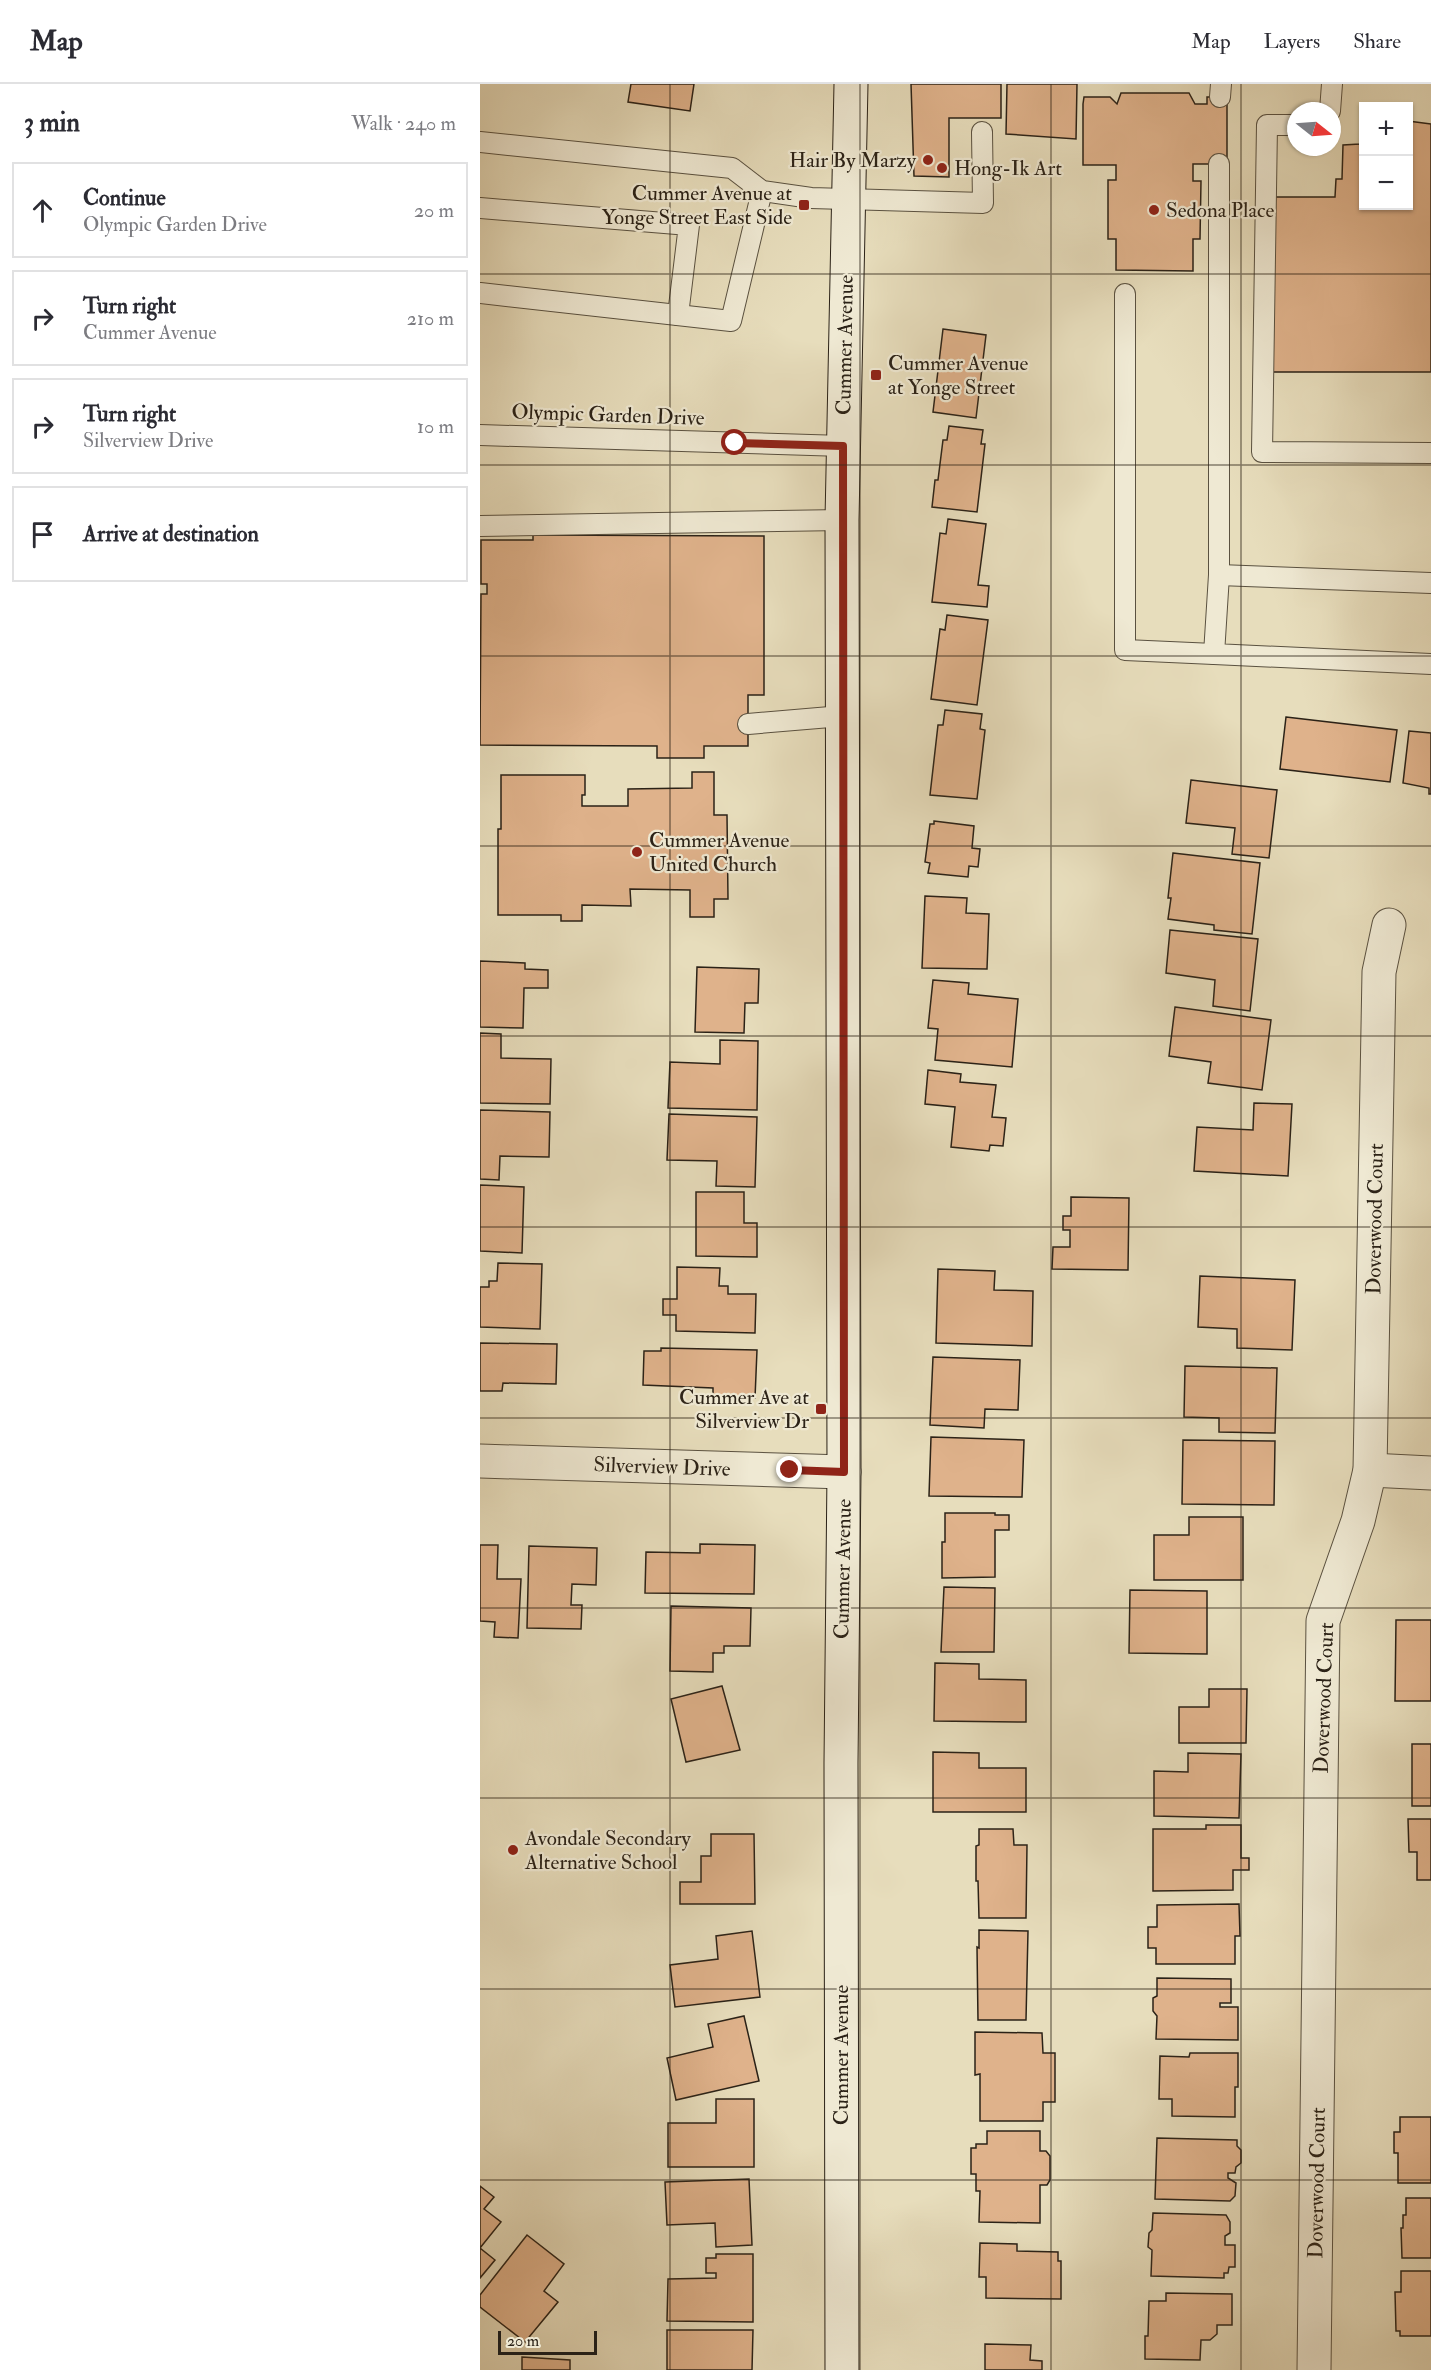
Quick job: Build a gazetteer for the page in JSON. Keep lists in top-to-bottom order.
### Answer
{
  "streets": {
    "street": ["Cummer Avenue", "Doverwood Court", "Silverview Drive"],
    "lane": ["Olympic Garden Drive"]
  },
  "crossings": [
    ["Cummer Avenue", "Olympic Garden Drive"],
    ["Cummer Avenue", "Silverview Drive"]
  ],
  "places": {
    "other": [
      "Hair By Marzy",
      "Hong-Ik Art",
      "Sedona Place",
      "Cummer Avenue United Church",
      "Avondale Secondary Alternative School"
    ],
    "transit": ["Cummer Avenue at Yonge Street East Side", "Cummer Avenue at Yonge Street", "Cummer Ave at Silverview Dr"]
  },
  "scale_bar": "20 m",
  "north": "right",
  "page": {
    "header": "Map",
    "nav": ["Map", "Layers", "Share"],
    "heading": ["3 min", "Walk · 240 m"],
    "map_buttons": ["+", "−"],
    "list": [
      ["Continue", "Olympic Garden Drive", "20 m"],
      ["Turn right", "Cummer Avenue", "210 m"],
      ["Turn right", "Silverview Drive", "10 m"],
      "Arrive at destination"
    ],
    "scale": "20 m"
  }
}
